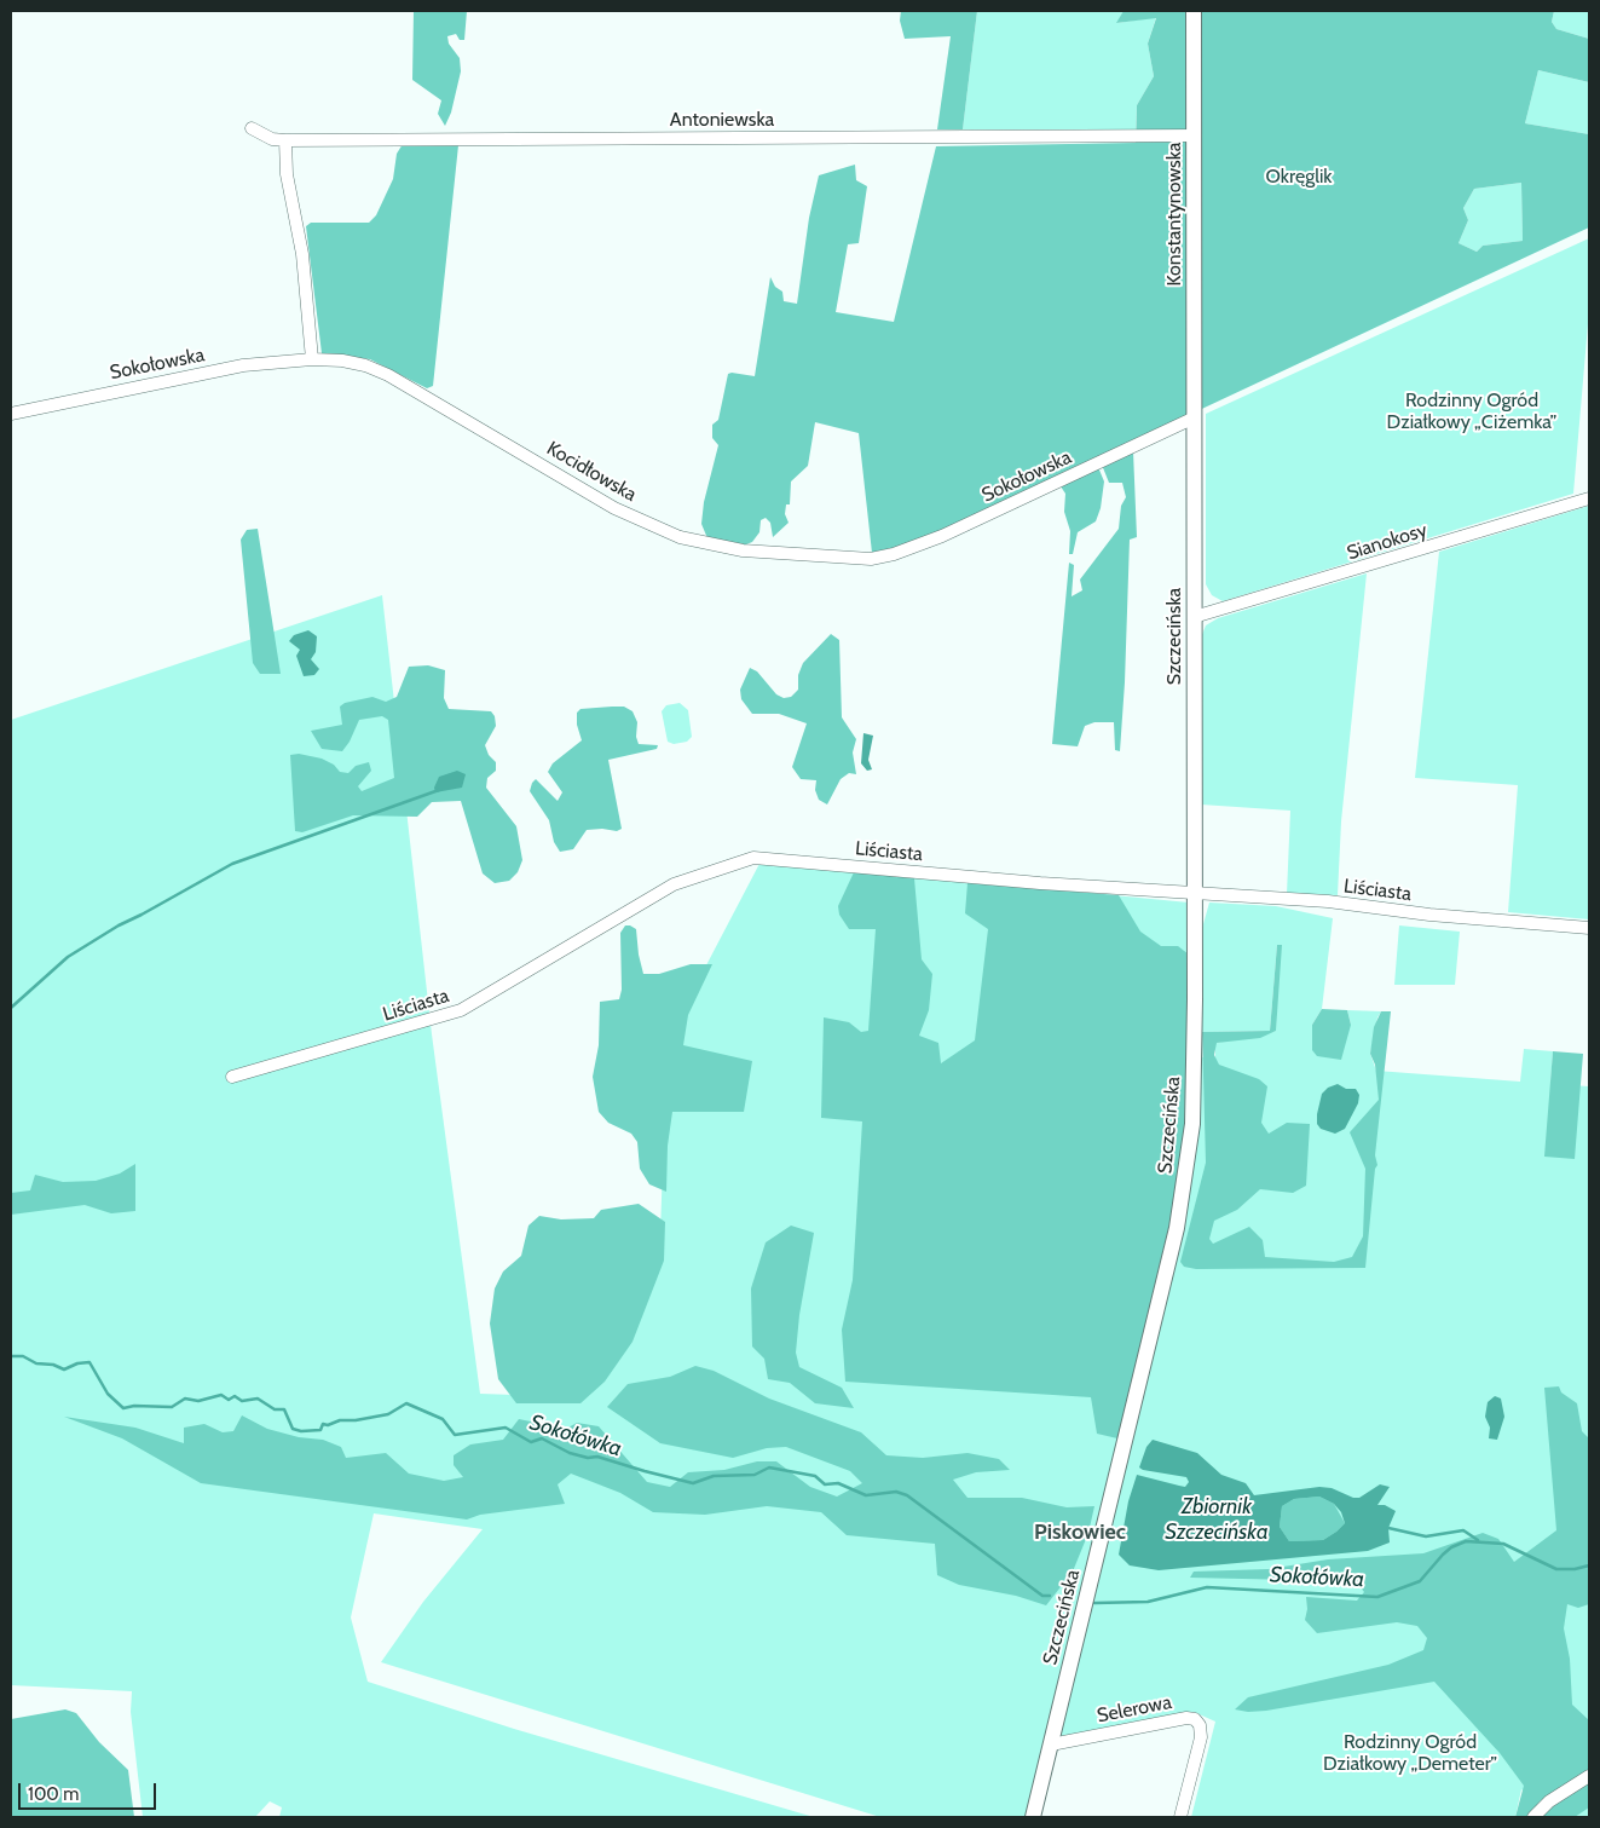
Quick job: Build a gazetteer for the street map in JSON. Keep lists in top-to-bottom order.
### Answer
{
  "streets": {
    "main road": ["Konstantynowska", "Szczecińska"],
    "street": [
      "Antoniewska",
      "Sokołowska",
      "Kocidłowska",
      "Sianokosy",
      "Liściasta",
      "Selerowa"
    ]
  },
  "crossings": [
    ["Antoniewska", "Konstantynowska"],
    ["Konstantynowska", "Sokołowska"],
    ["Konstantynowska", "Szczecińska"],
    ["Sokołowska", "Kocidłowska"],
    ["Sokołowska", "Szczecińska"],
    ["Sianokosy", "Szczecińska"],
    ["Szczecińska", "Liściasta"],
    ["Szczecińska", "Selerowa"]
  ],
  "districts": ["Piskowiec"],
  "water": ["Sokołówka", "Zbiornik Szczecińska"],
  "parks": ["Okręglik", "Rodzinny Ogród Działkowy „Ciżemka”", "Rodzinny Ogród Działkowy „Demeter”"],
  "scale_bar": "100 m"
}
